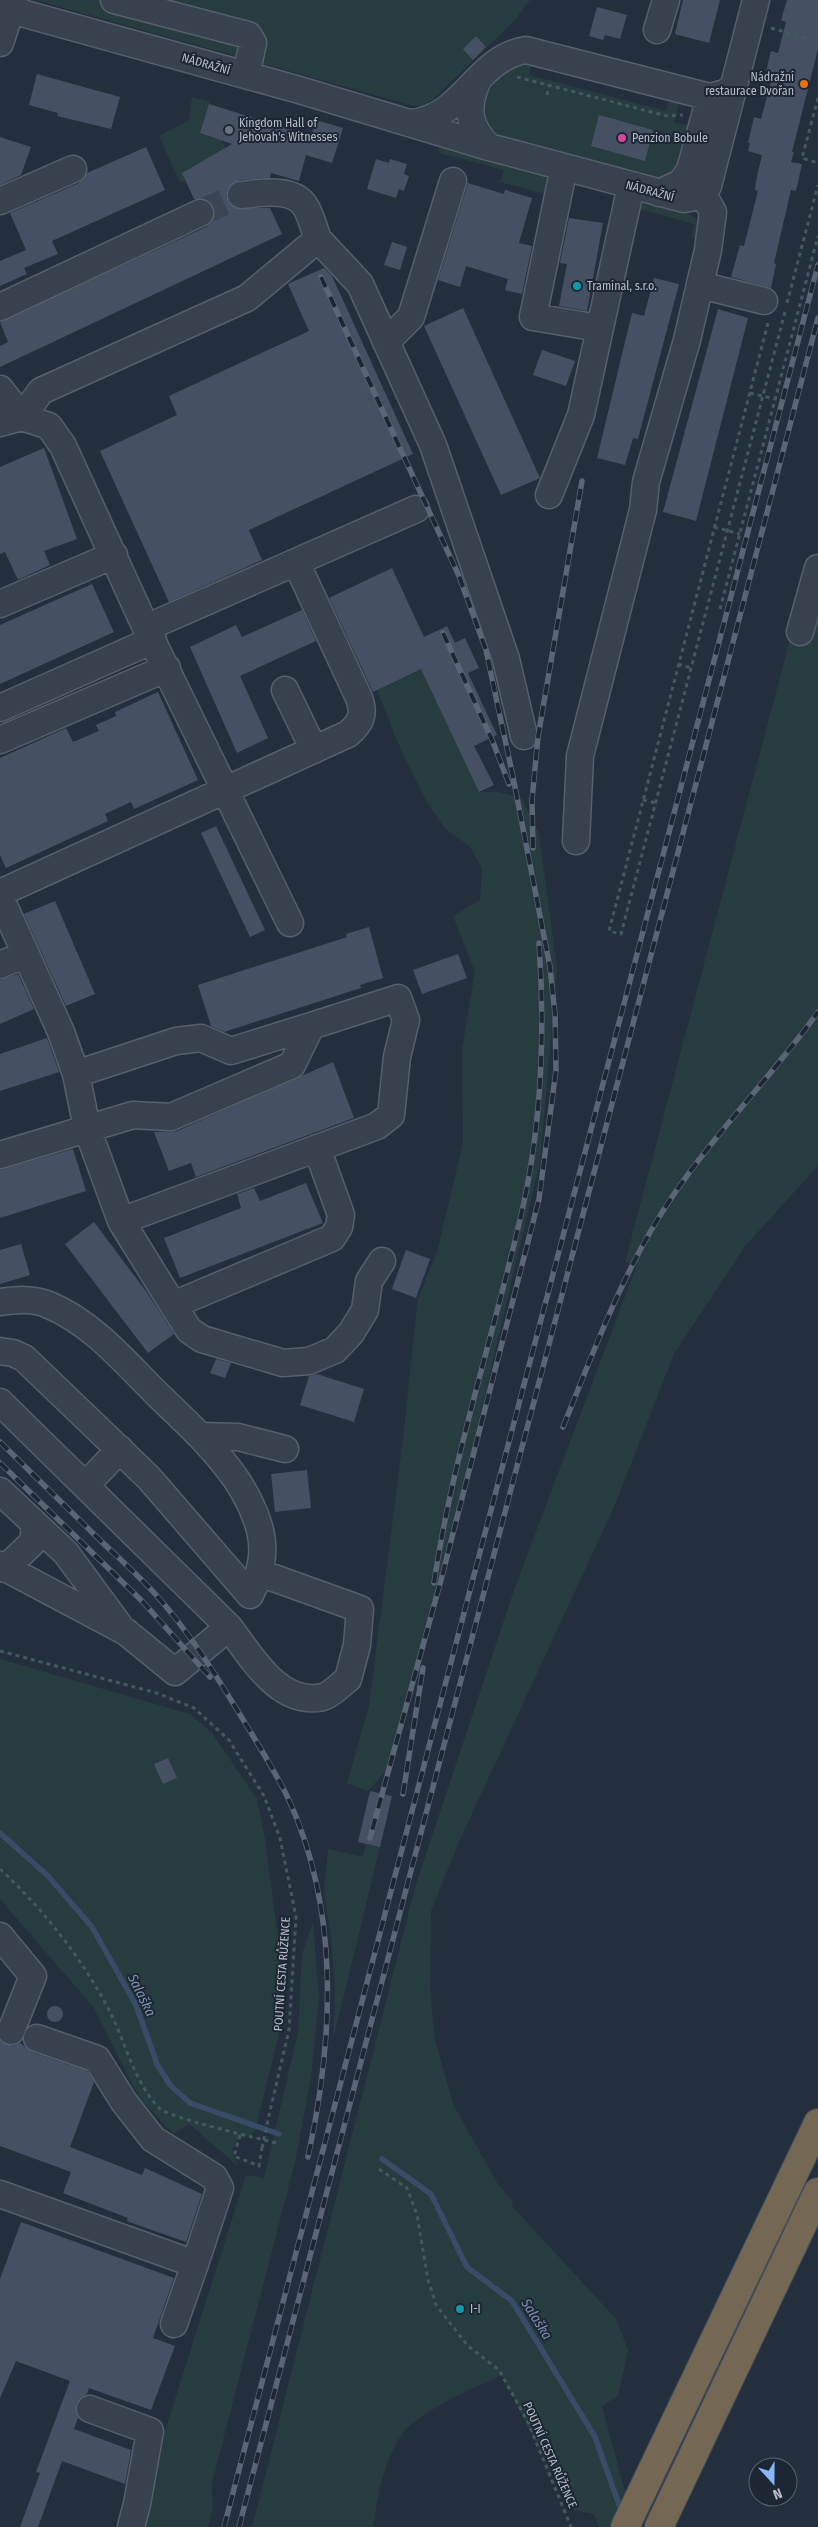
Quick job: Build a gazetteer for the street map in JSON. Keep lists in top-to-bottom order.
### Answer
{
  "streets": {
    "street": ["NÁDRAŽNÍ"],
    "path": ["POUTNÍ CESTA RŮŽENCE"]
  },
  "water": ["Salaška"],
  "places": [
    "Nádražní restaurace Dvořan",
    "Kingdom Hall of Jehovah's Witnesses",
    "Penzion Bobule",
    "Traminal, s.r.o.",
    "I-I"
  ],
  "north": "bottom"
}
